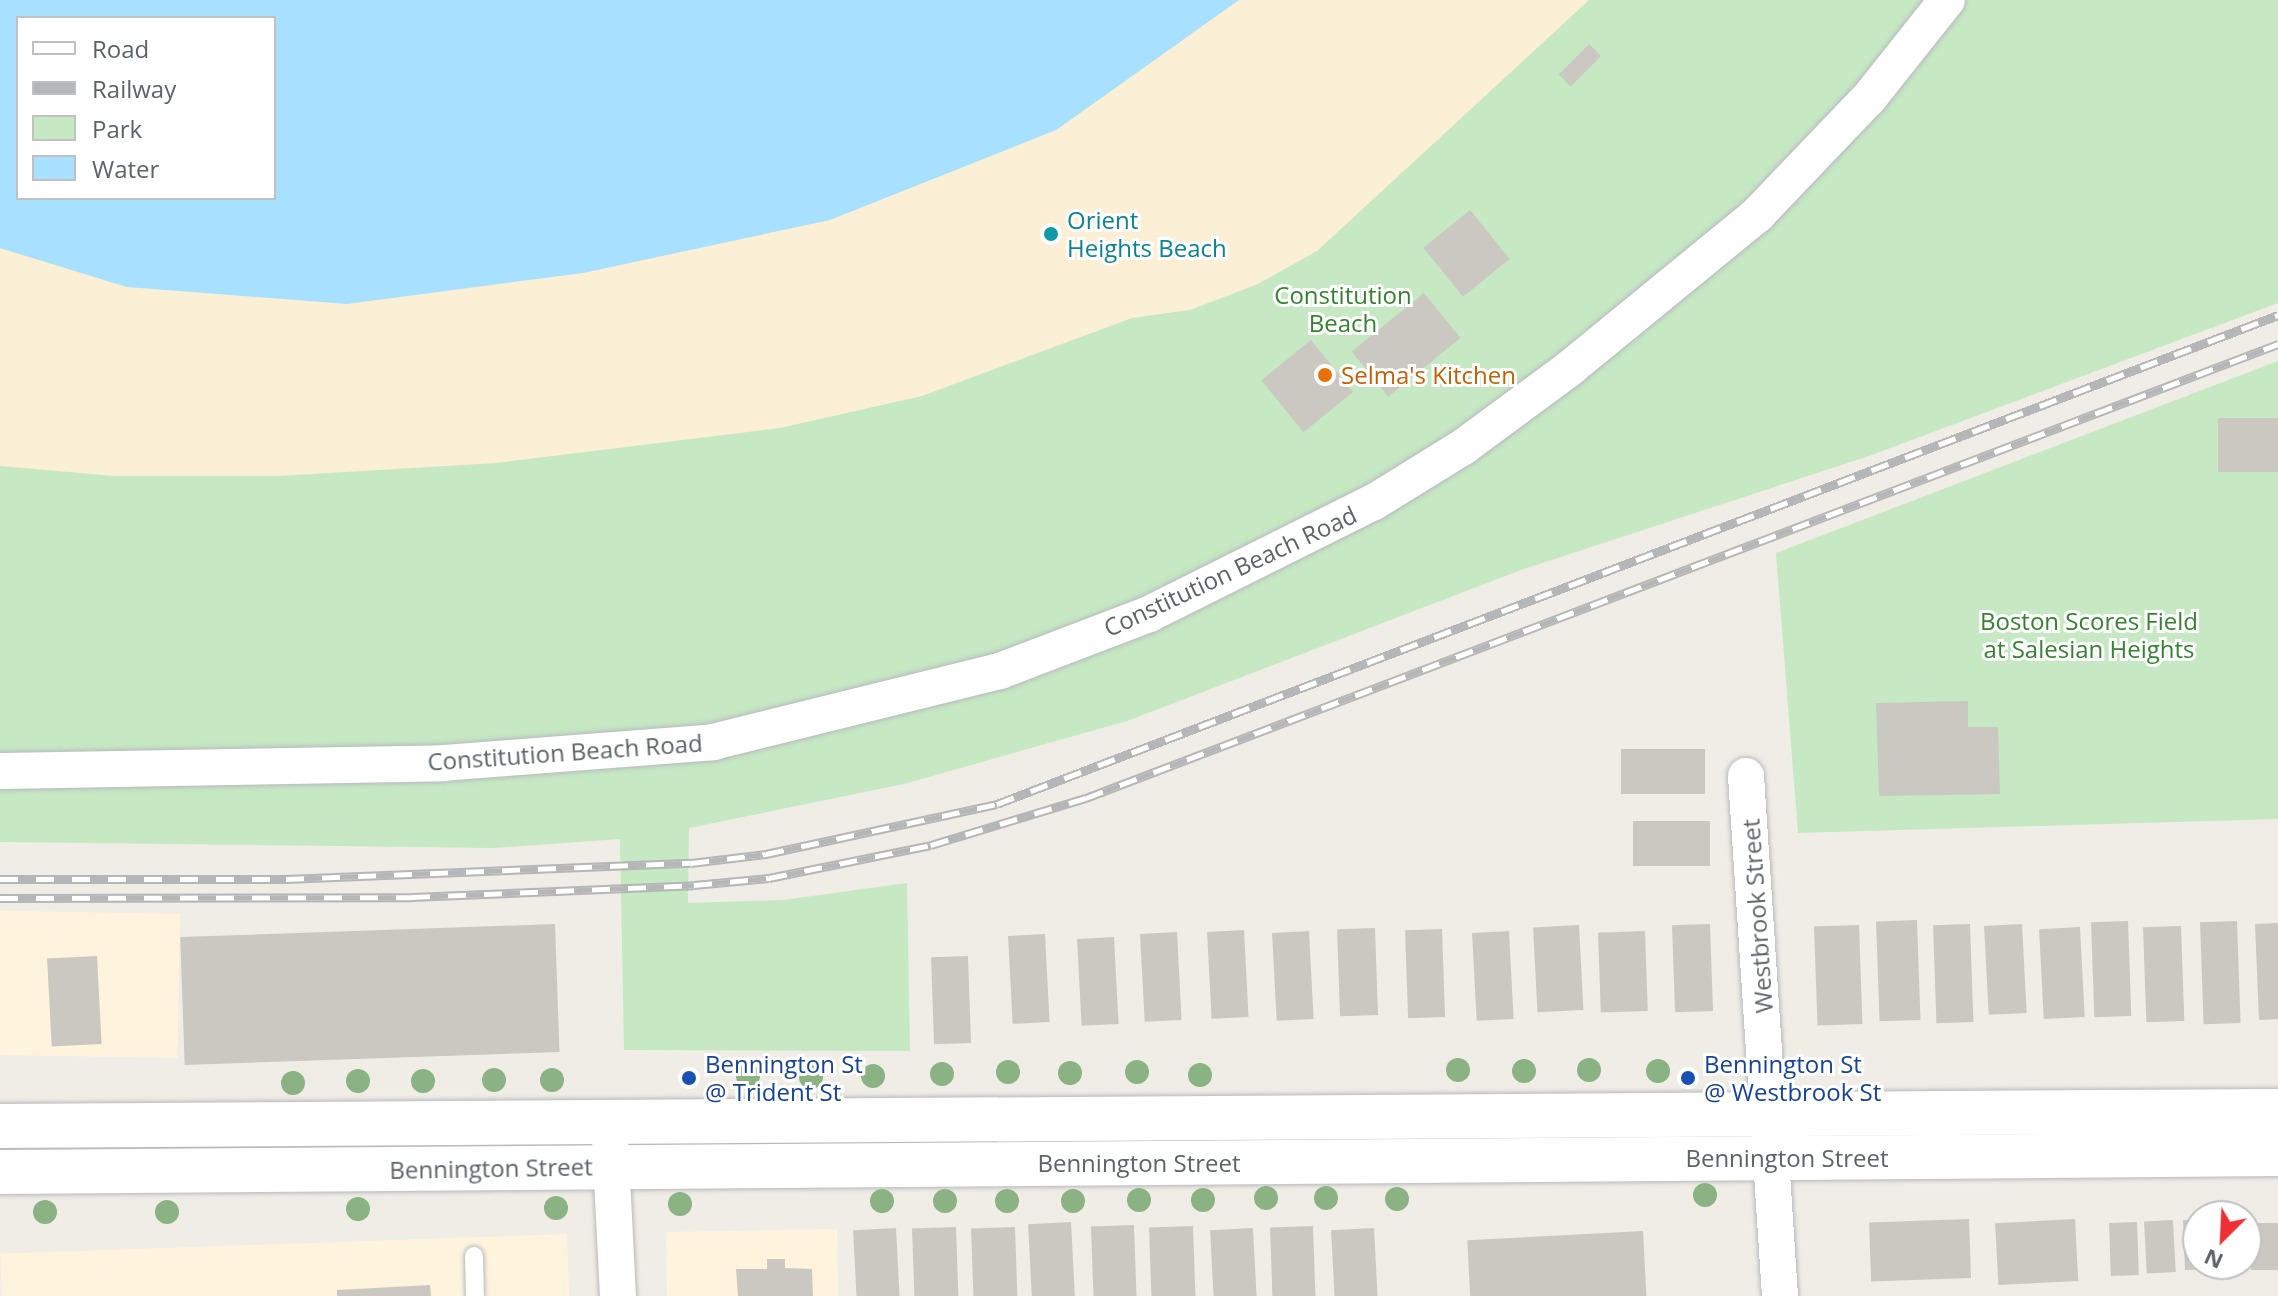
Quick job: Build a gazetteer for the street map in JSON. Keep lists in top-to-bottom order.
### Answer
{
  "streets": {
    "main road": ["Bennington Street"],
    "street": ["Constitution Beach Road", "Westbrook Street"]
  },
  "crossings": [
    ["Westbrook Street", "Bennington Street"]
  ],
  "parks": ["Constitution Beach", "Boston Scores Field at Salesian Heights"],
  "places": [
    "Orient Heights Beach",
    "Selma's Kitchen",
    "Bennington St @ Trident St",
    "Bennington St @ Westbrook St"
  ],
  "legend": [
    "Road",
    "Railway",
    "Park",
    "Water"
  ],
  "north": "bottom left"
}
